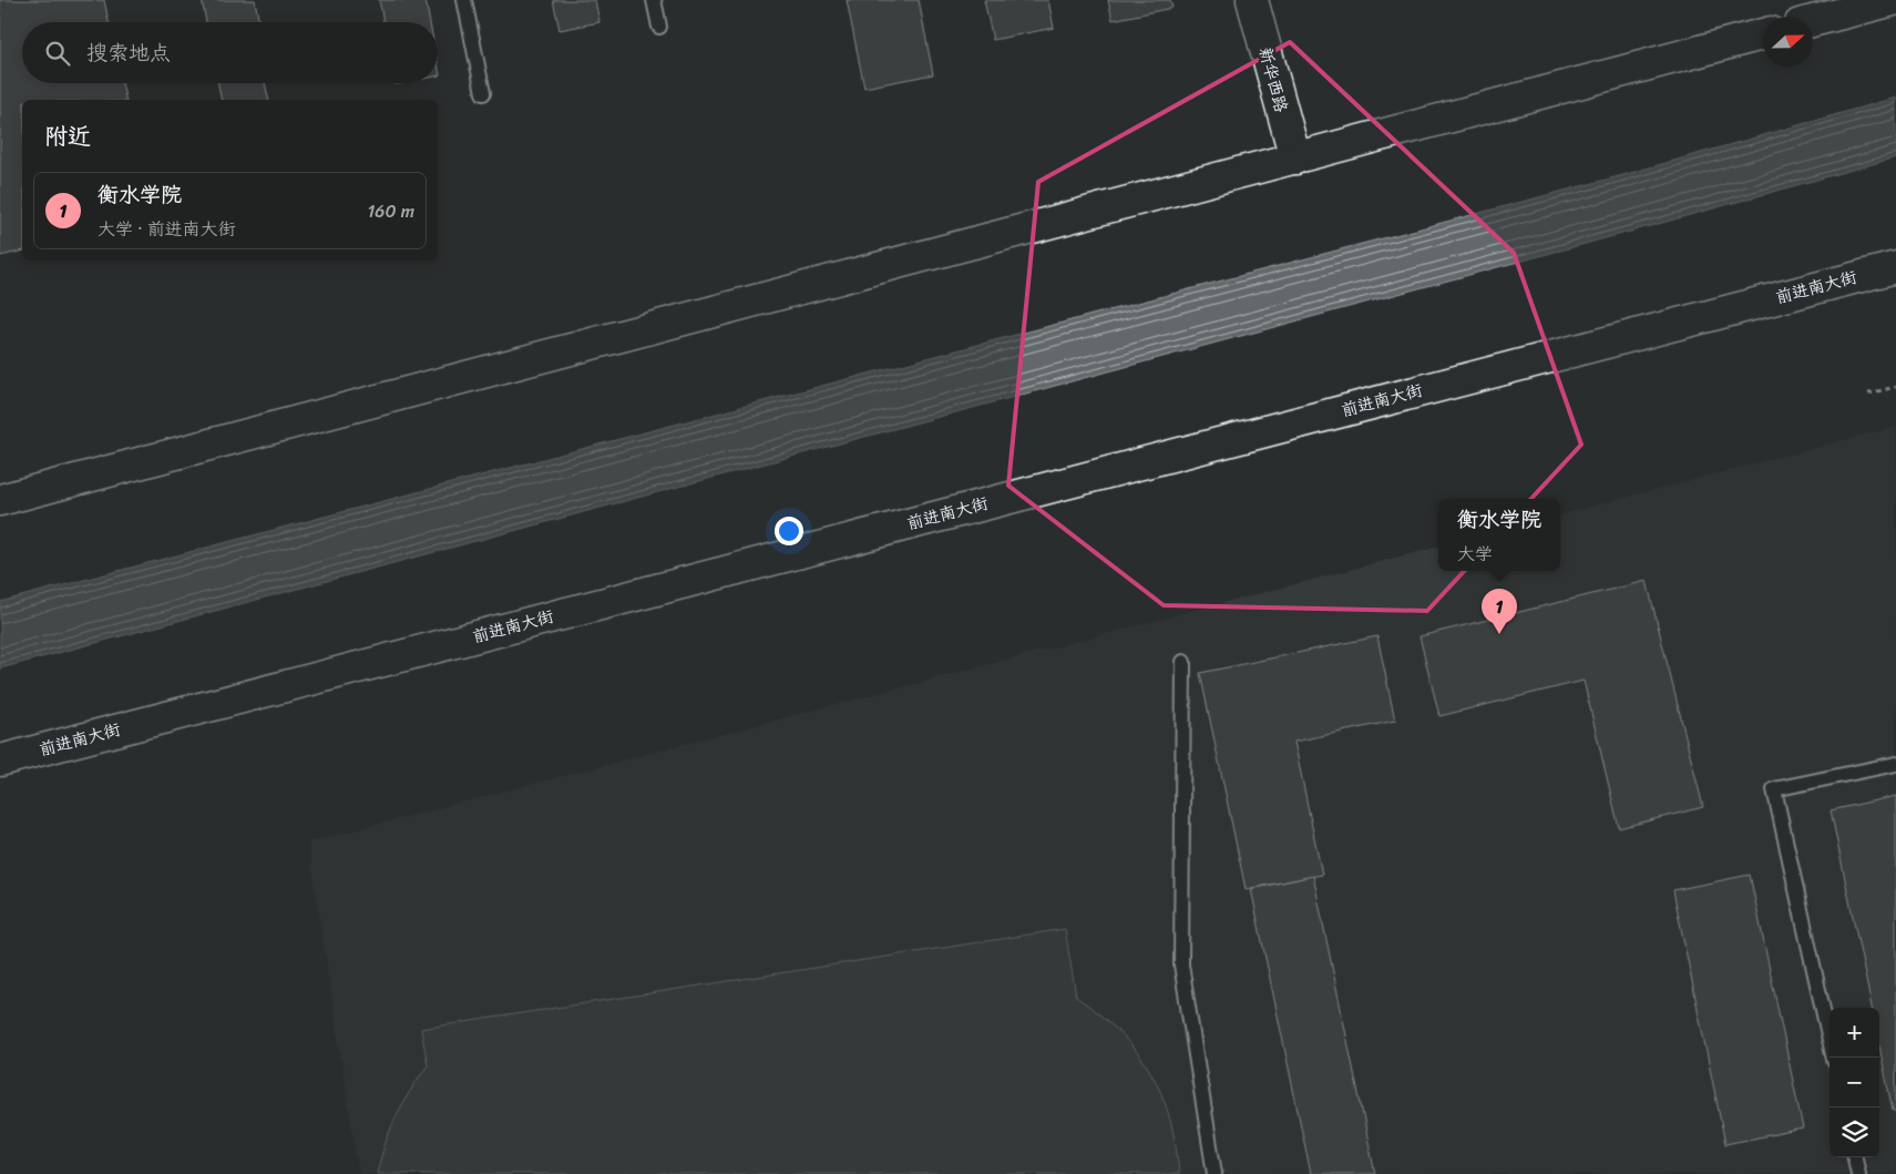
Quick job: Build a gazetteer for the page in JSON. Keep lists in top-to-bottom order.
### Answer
{
  "streets": {
    "main road": ["新华西路", "前进南大街"]
  },
  "north": "right",
  "page": {
    "search": "搜索地点",
    "heading": "附近",
    "list": [
      {
        "mark": "1",
        "name": "衡水学院",
        "note": "大学 · 前进南大街",
        "value": "160 m"
      }
    ],
    "popup": ["衡水学院", "大学"],
    "pins": "1",
    "map_buttons": ["+", "−"]
  }
}
